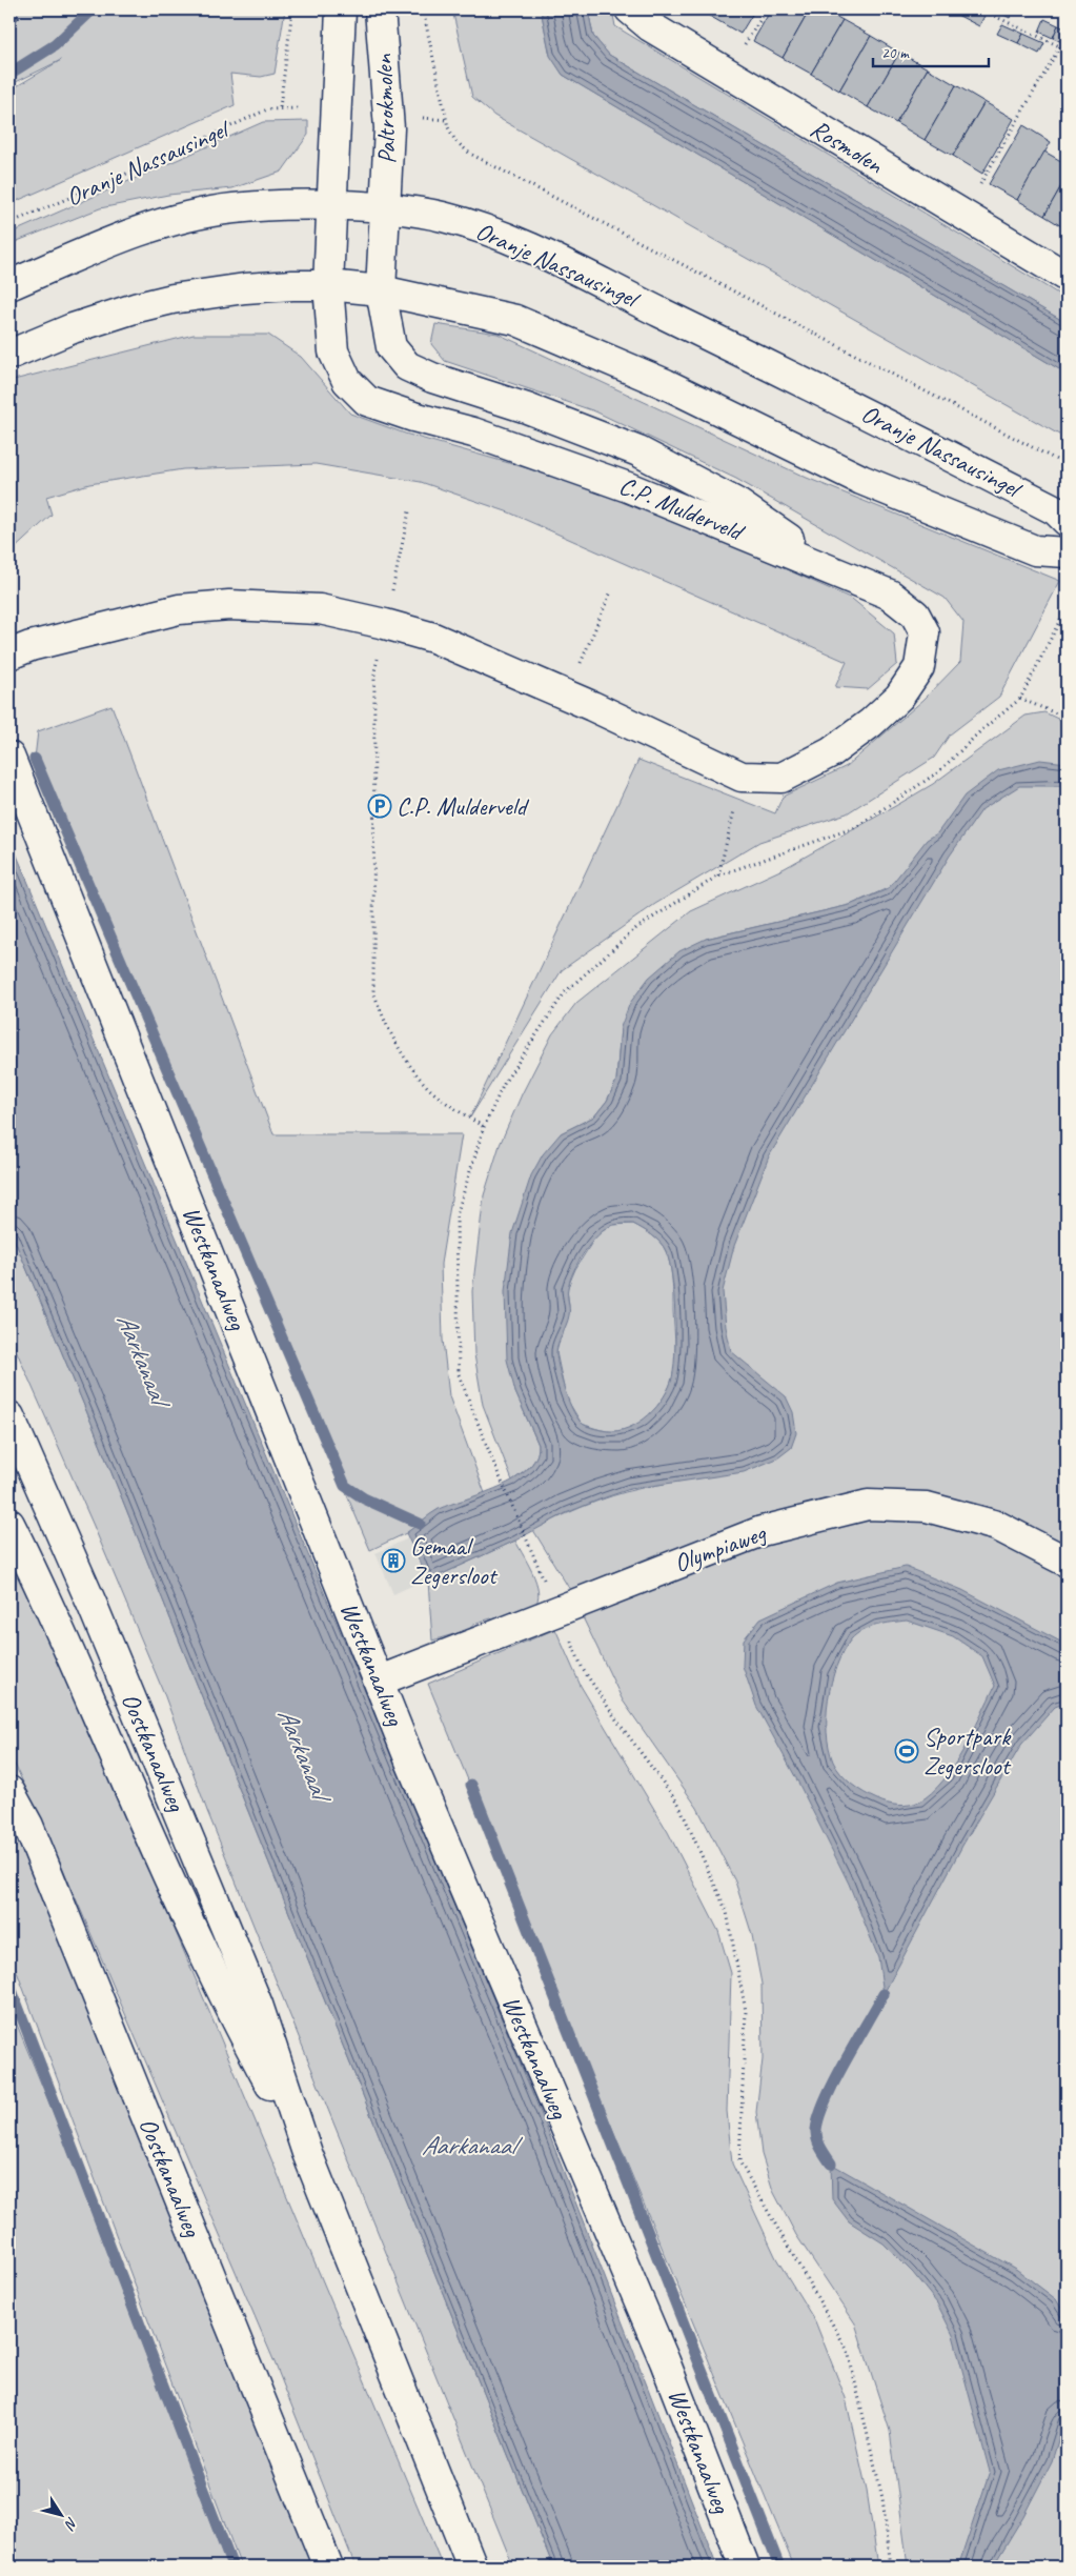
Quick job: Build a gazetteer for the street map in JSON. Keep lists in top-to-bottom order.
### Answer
{
  "streets": {
    "street": [
      "Paltrokmolen",
      "Rosmolen",
      "Oranje Nassausingel",
      "C.P. Mulderveld",
      "Westkanaalweg",
      "Olympiaweg",
      "Oostkanaalweg"
    ]
  },
  "crossings": [
    ["Paltrokmolen", "Oranje Nassausingel"],
    ["Paltrokmolen", "C.P. Mulderveld"],
    ["Oranje Nassausingel", "C.P. Mulderveld"],
    ["Westkanaalweg", "Olympiaweg"]
  ],
  "water": ["Aarkanaal"],
  "places": {
    "parking": ["C.P. Mulderveld"],
    "building": ["Gemaal Zegersloot"],
    "sports": ["Sportpark Zegersloot"]
  },
  "scale_bar": "20 m",
  "north": "bottom right"
}
